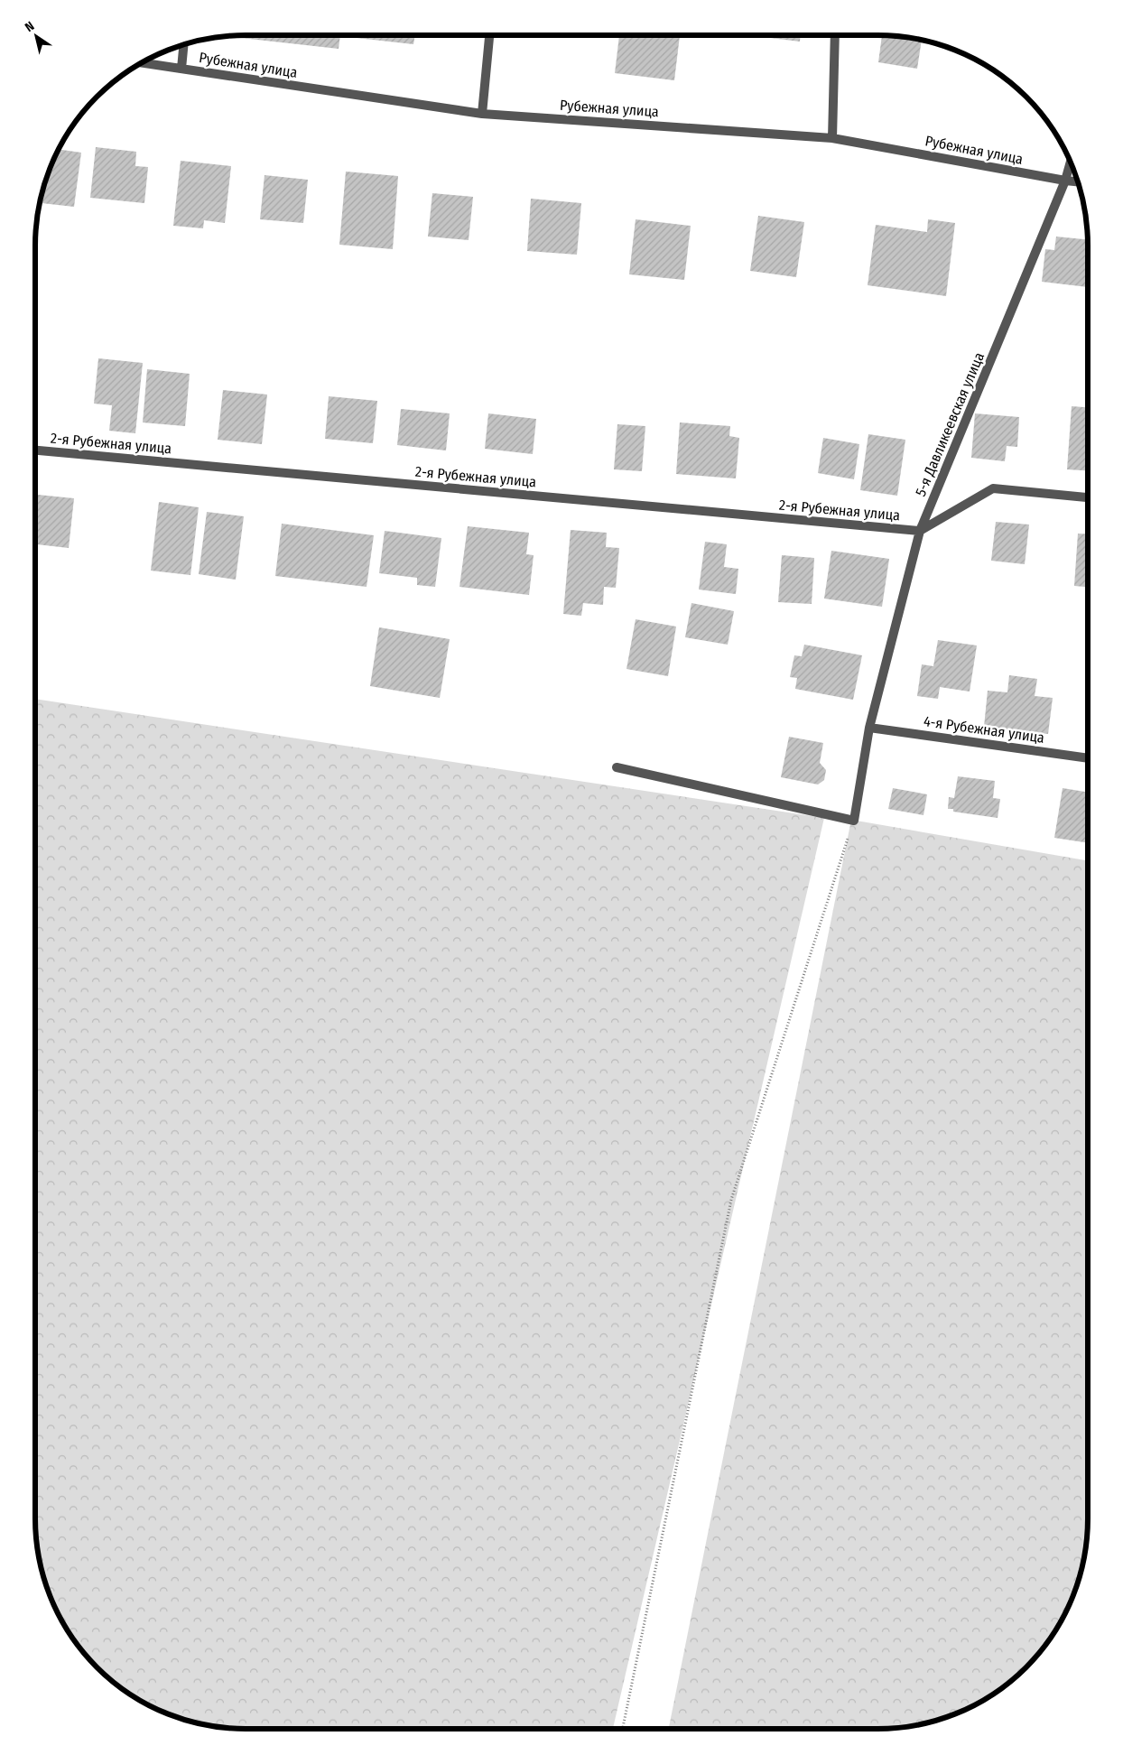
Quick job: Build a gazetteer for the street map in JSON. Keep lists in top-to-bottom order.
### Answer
{
  "streets": {
    "street": [
      "Рубежная улица",
      "5-я Давликеевская улица",
      "2-я Рубежная улица",
      "4-я Рубежная улица"
    ]
  },
  "crossings": [
    ["Рубежная улица", "5-я Давликеевская улица"],
    ["5-я Давликеевская улица", "2-я Рубежная улица"],
    ["5-я Давликеевская улица", "4-я Рубежная улица"]
  ],
  "north": "top left"
}
